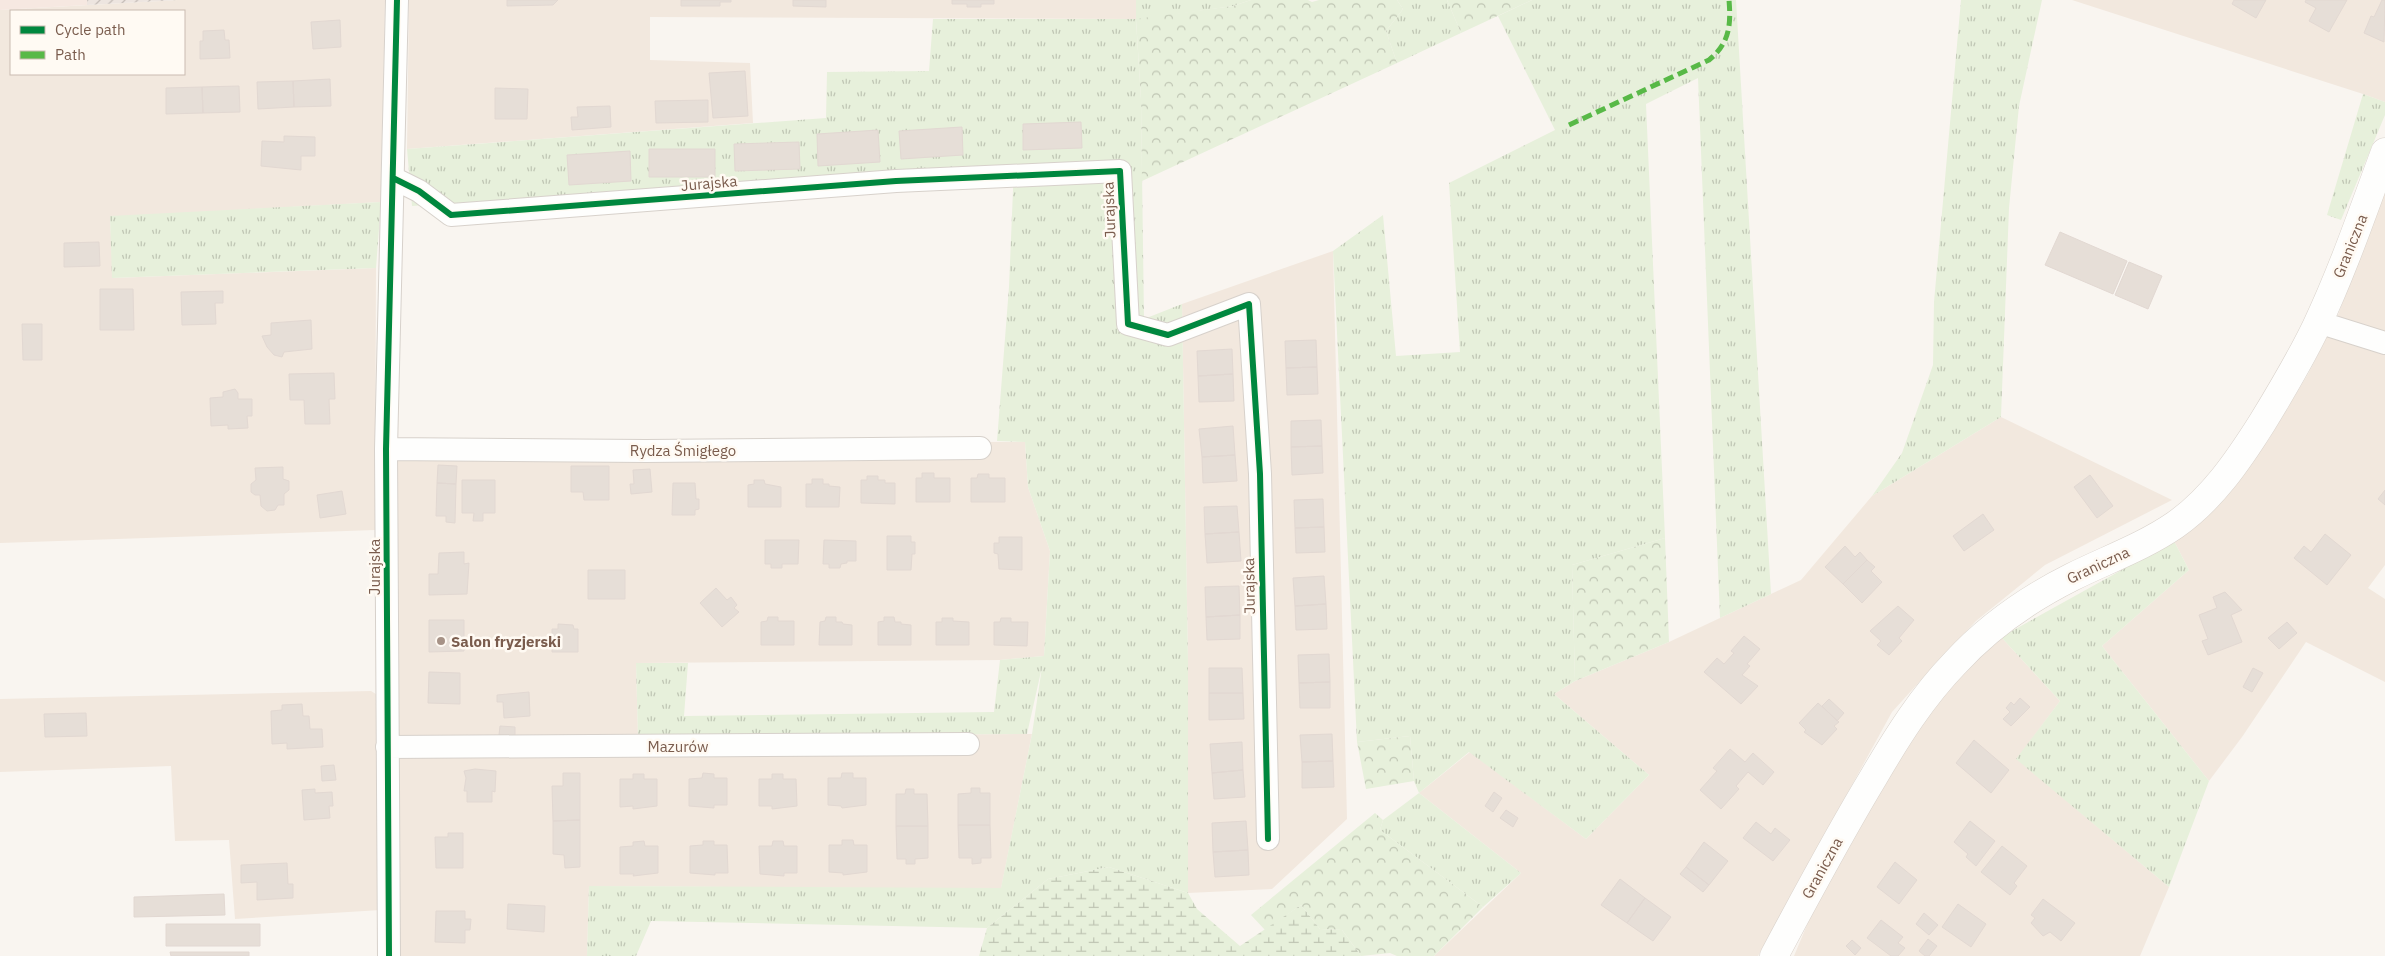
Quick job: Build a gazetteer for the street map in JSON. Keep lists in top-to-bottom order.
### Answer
{
  "streets": {
    "street": [
      "Jurajska",
      "Graniczna",
      "Rydza Śmigłego",
      "Mazurów"
    ]
  },
  "crossings": [
    ["Jurajska", "Rydza Śmigłego"],
    ["Jurajska", "Mazurów"]
  ],
  "places": ["Salon fryzjerski"],
  "legend": ["Cycle path", "Path"]
}
